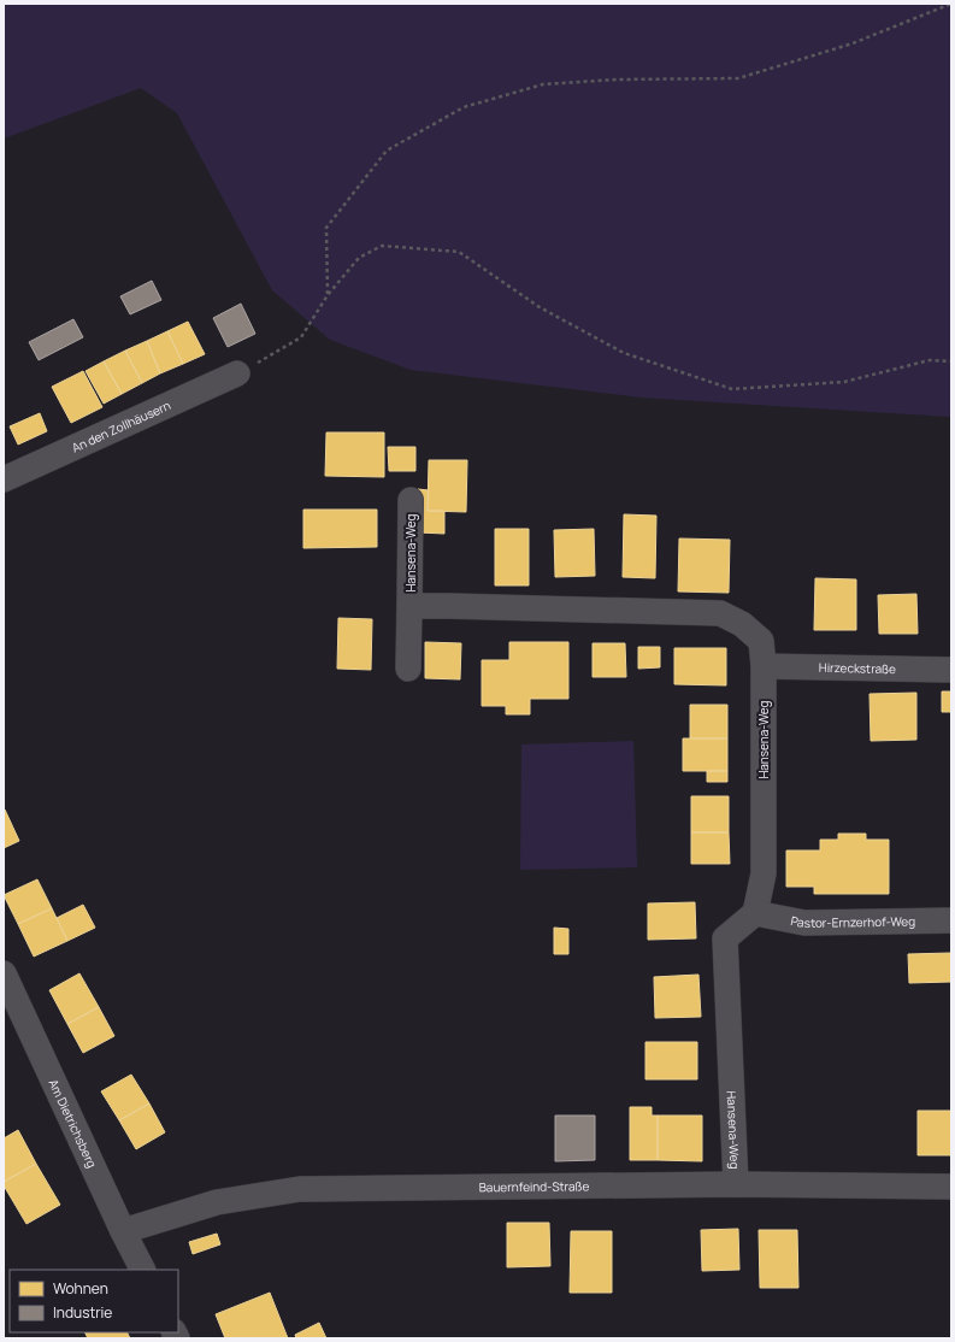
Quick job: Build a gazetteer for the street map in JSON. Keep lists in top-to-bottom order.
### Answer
{
  "streets": {
    "street": [
      "An den Zollhäusern",
      "Hansena-Weg",
      "Hirzeckstraße",
      "Pastor-Ernzerhof-Weg",
      "Am Dietrichsberg",
      "Bauernfeind-Straße"
    ]
  },
  "crossings": [
    ["Hansena-Weg", "Hirzeckstraße"],
    ["Hansena-Weg", "Pastor-Ernzerhof-Weg"],
    ["Hansena-Weg", "Bauernfeind-Straße"],
    ["Am Dietrichsberg", "Bauernfeind-Straße"]
  ],
  "legend": ["Wohnen", "Industrie"]
}
